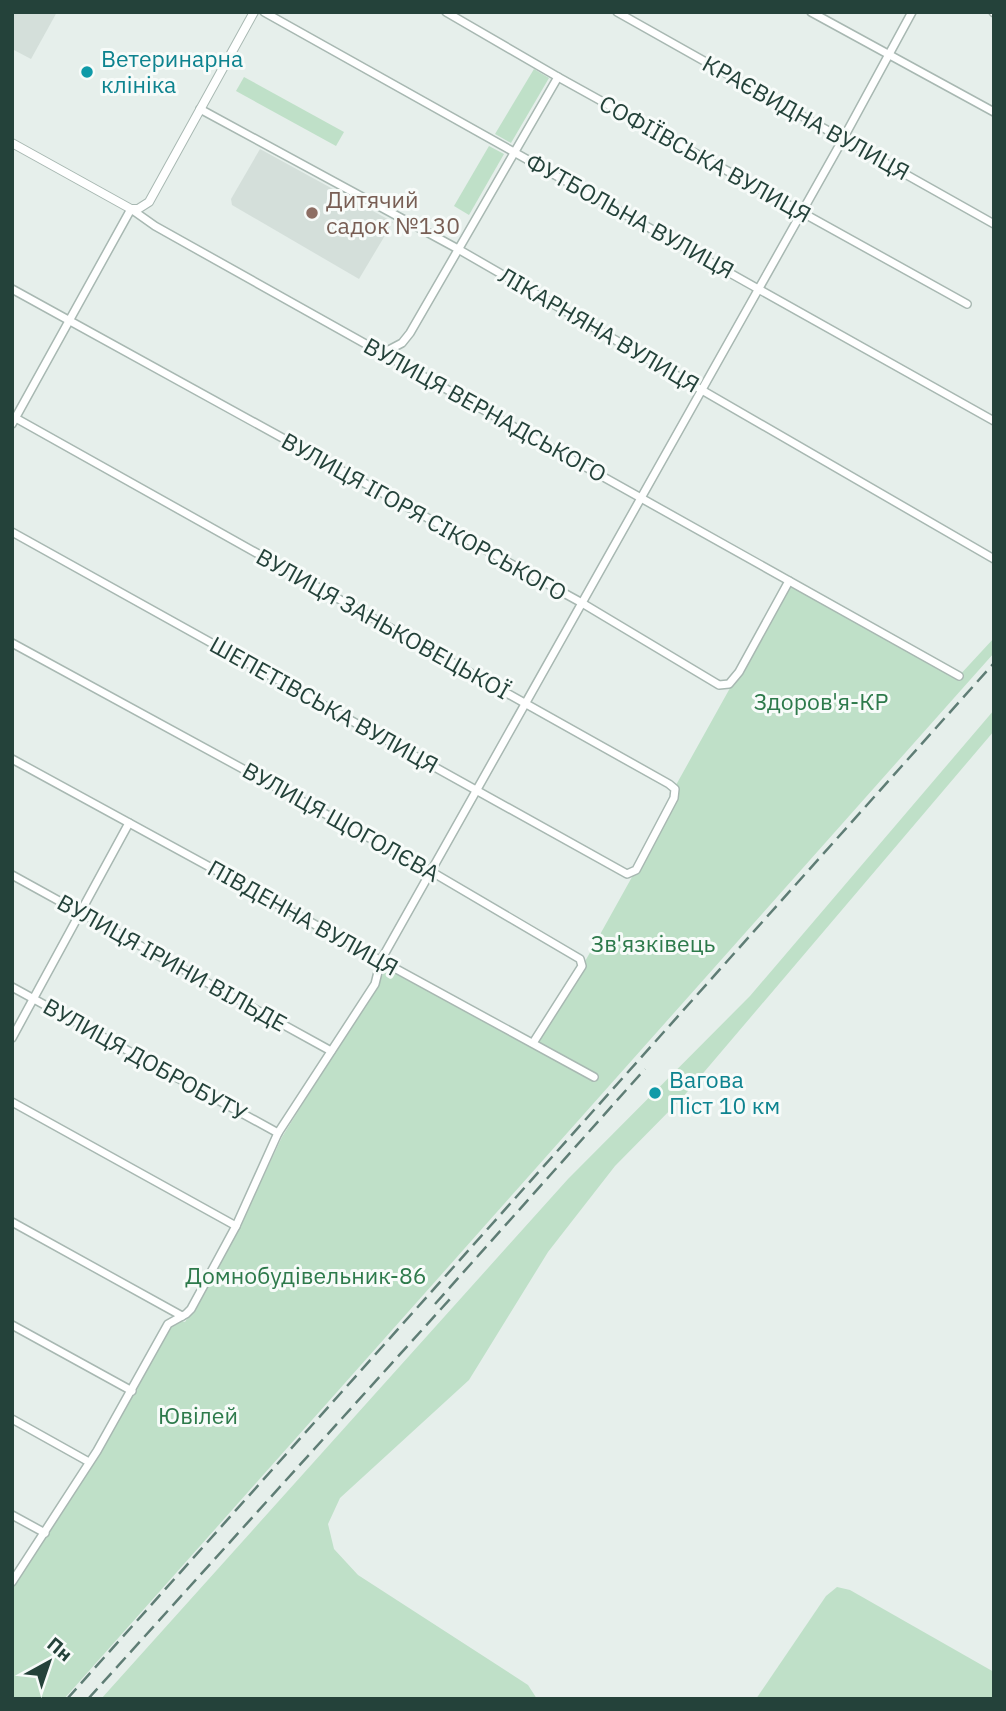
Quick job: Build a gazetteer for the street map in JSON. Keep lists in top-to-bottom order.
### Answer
{
  "streets": {
    "street": [
      "КРАЄВИДНА ВУЛИЦЯ",
      "СОФІЇВСЬКА ВУЛИЦЯ",
      "ФУТБОЛЬНА ВУЛИЦЯ",
      "ЛІКАРНЯНА ВУЛИЦЯ",
      "ВУЛИЦЯ ВЕРНАДСЬКОГО",
      "ВУЛИЦЯ ІГОРЯ СІКОРСЬКОГО",
      "ВУЛИЦЯ ЗАНЬКОВЕЦЬКОЇ",
      "ШЕПЕТІВСЬКА ВУЛИЦЯ",
      "ВУЛИЦЯ ЩОГОЛЄВА",
      "ПІВДЕННА ВУЛИЦЯ",
      "ВУЛИЦЯ ІРИНИ ВІЛЬДЕ",
      "ВУЛИЦЯ ДОБРОБУТУ"
    ]
  },
  "crossings": [
    ["ВУЛИЦЯ ВЕРНАДСЬКОГО", "ВУЛИЦЯ ІГОРЯ СІКОРСЬКОГО"],
    ["ВУЛИЦЯ ЗАНЬКОВЕЦЬКОЇ", "ШЕПЕТІВСЬКА ВУЛИЦЯ"],
    ["ВУЛИЦЯ ЩОГОЛЄВА", "ПІВДЕННА ВУЛИЦЯ"]
  ],
  "parks": [
    "Здоров'я-КР",
    "Зв'язківець",
    "Домнобудівельник-86",
    "Ювілей"
  ],
  "places": ["Ветеринарна клініка", "Дитячий садок №130", "Вагова Піст 10 км"],
  "north": "top right"
}
